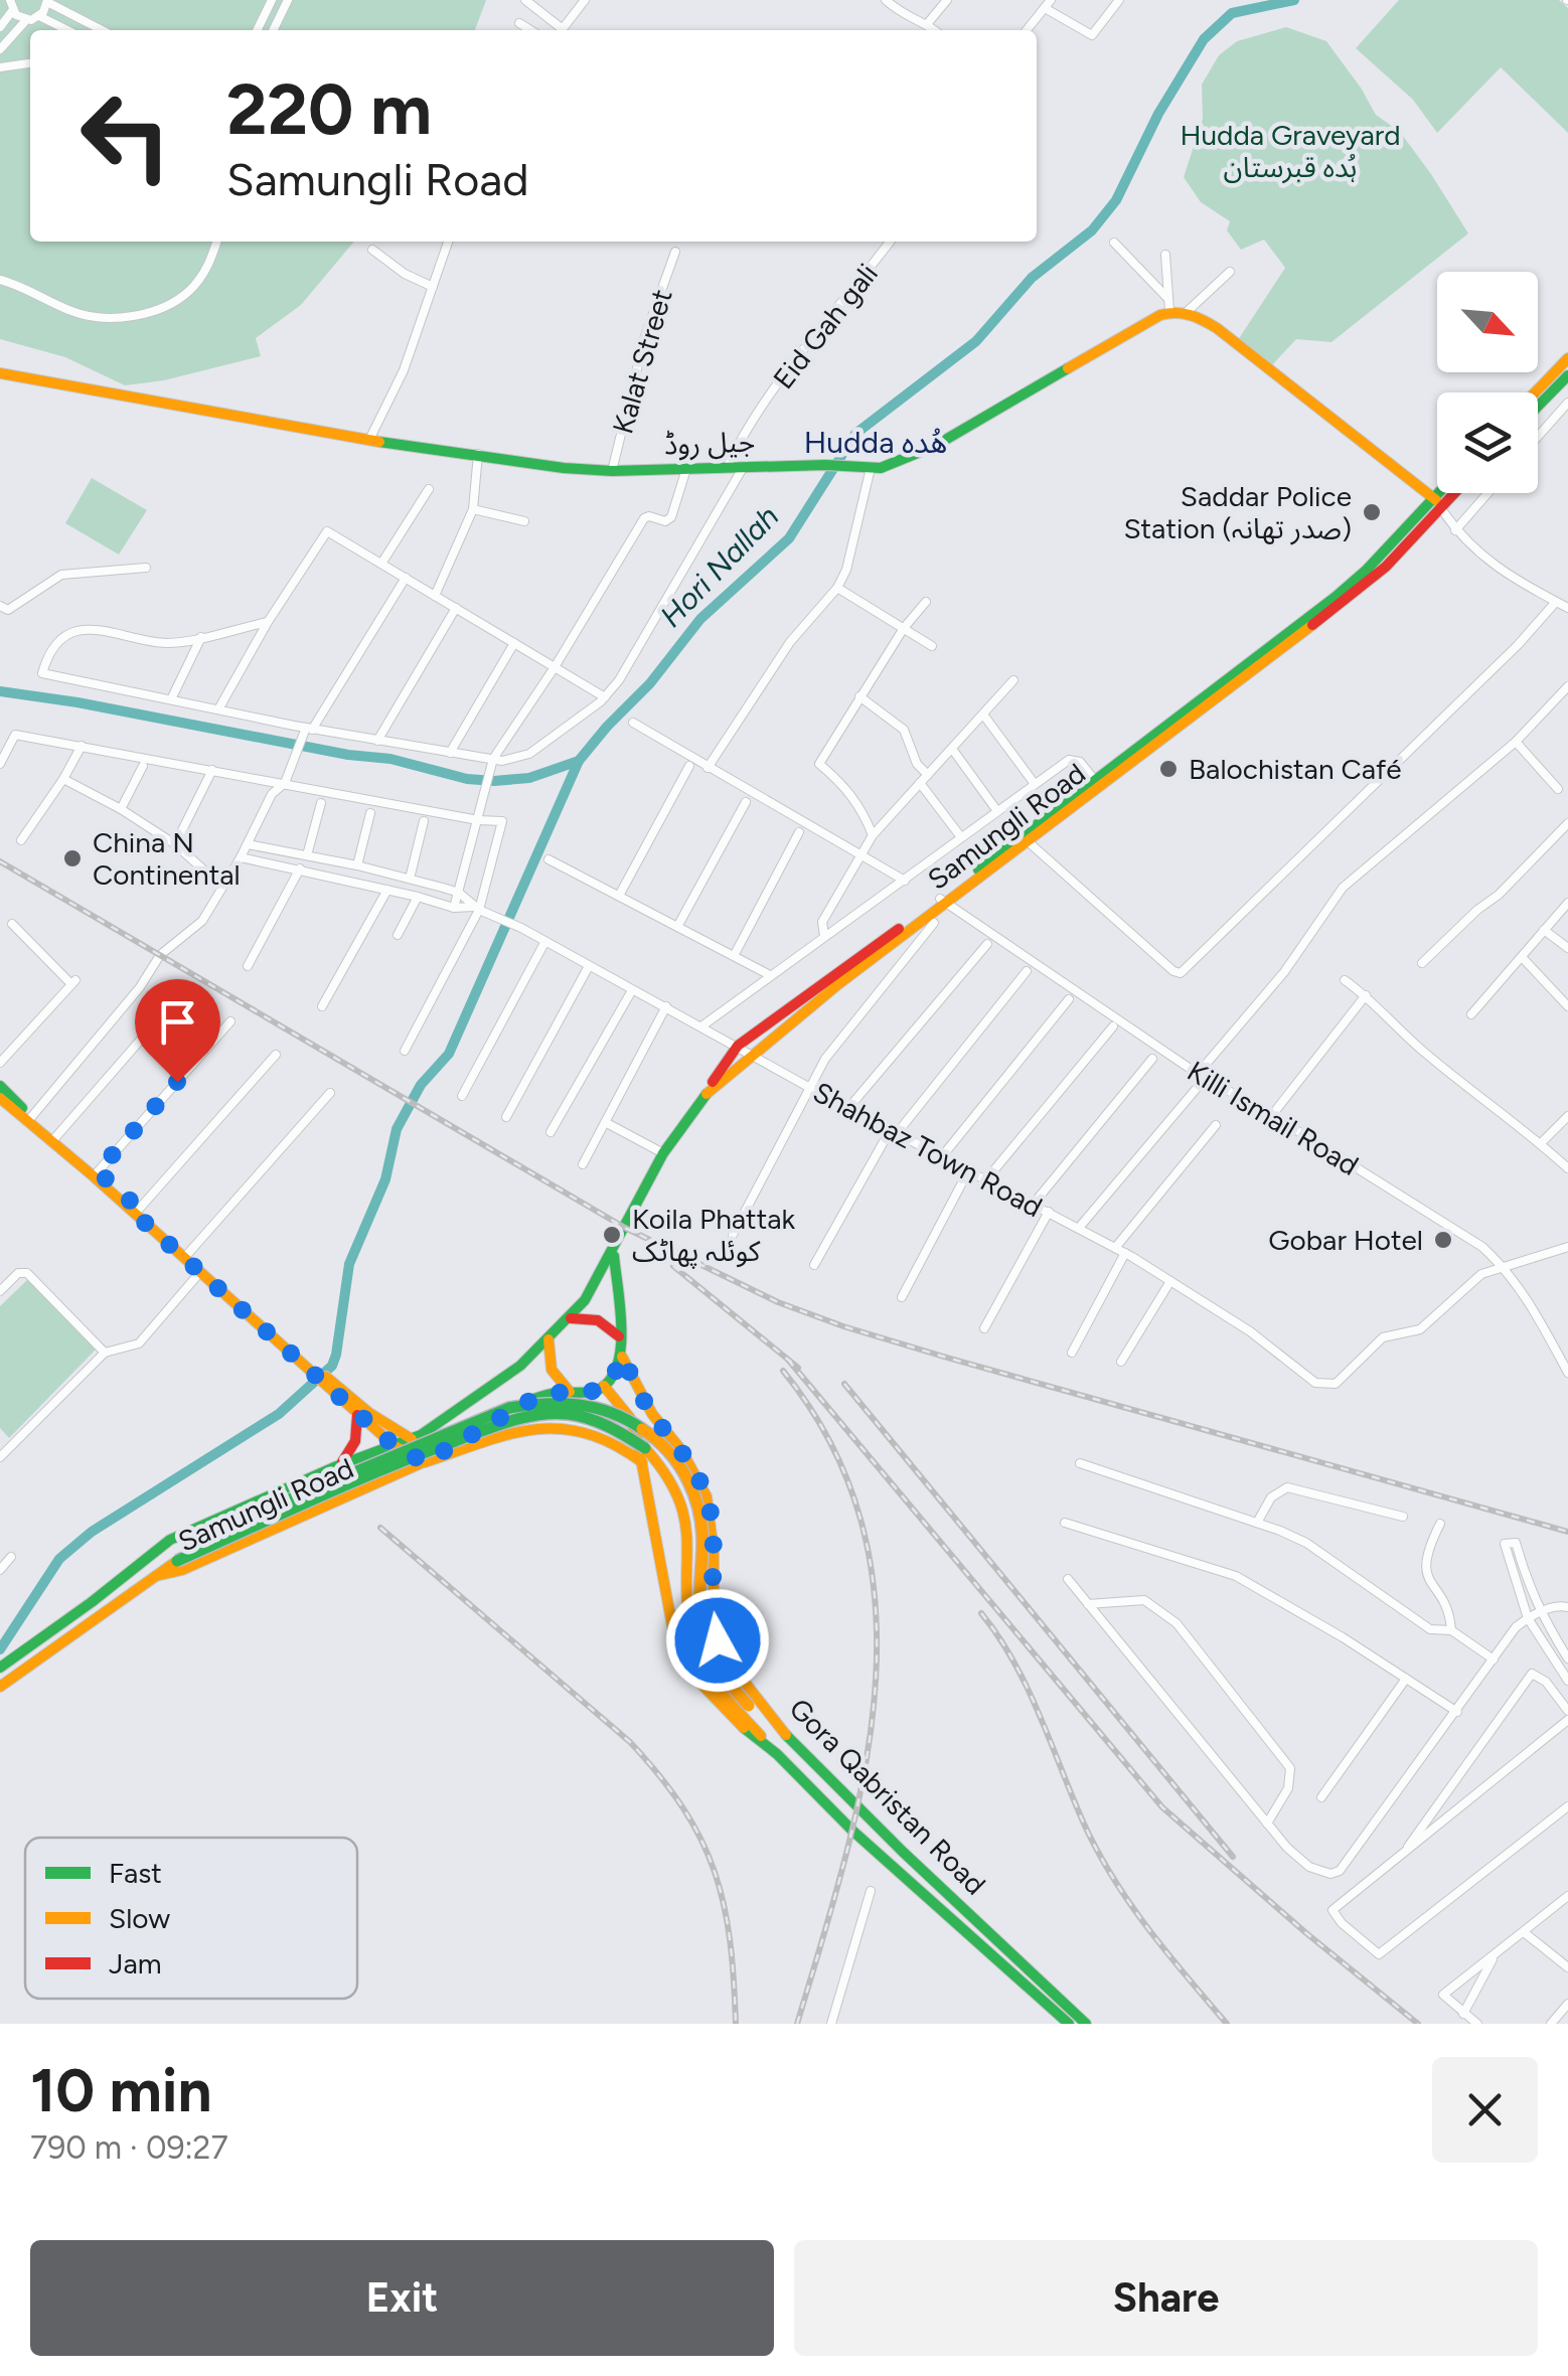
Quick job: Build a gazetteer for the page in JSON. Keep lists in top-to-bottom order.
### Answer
{
  "streets": {
    "main road": ["جیل روڈ", "Samungli Road", "Gora Qabristan Road"],
    "street": [
      "Eid Gah gali",
      "Kalat Street",
      "Killi Ismail Road",
      "Shahbaz Town Road"
    ]
  },
  "crossings": [
    ["Eid Gah gali", "جیل روڈ"],
    ["Kalat Street", "جیل روڈ"],
    ["Samungli Road", "Killi Ismail Road"],
    ["Samungli Road", "Shahbaz Town Road"],
    ["Samungli Road", "Gora Qabristan Road"],
    ["Killi Ismail Road", "Shahbaz Town Road"]
  ],
  "districts": ["Hudda ھُدہ"],
  "water": ["Hori Nallah"],
  "parks": ["Hudda Graveyard ہُدہ قبرستان"],
  "places": [
    "Saddar Police Station (صدر تھانہ)",
    "Balochistan Café",
    "China N Continental",
    "Koila Phattak کوئلہ پھاٹک",
    "Gobar Hotel"
  ],
  "legend": ["Fast", "Slow", "Jam"],
  "north": "bottom right",
  "page": {
    "turn": ["220 m", "Samungli Road"],
    "heading": ["10 min", "790 m · 09:27"],
    "buttons": ["Exit", "Share"]
  }
}
